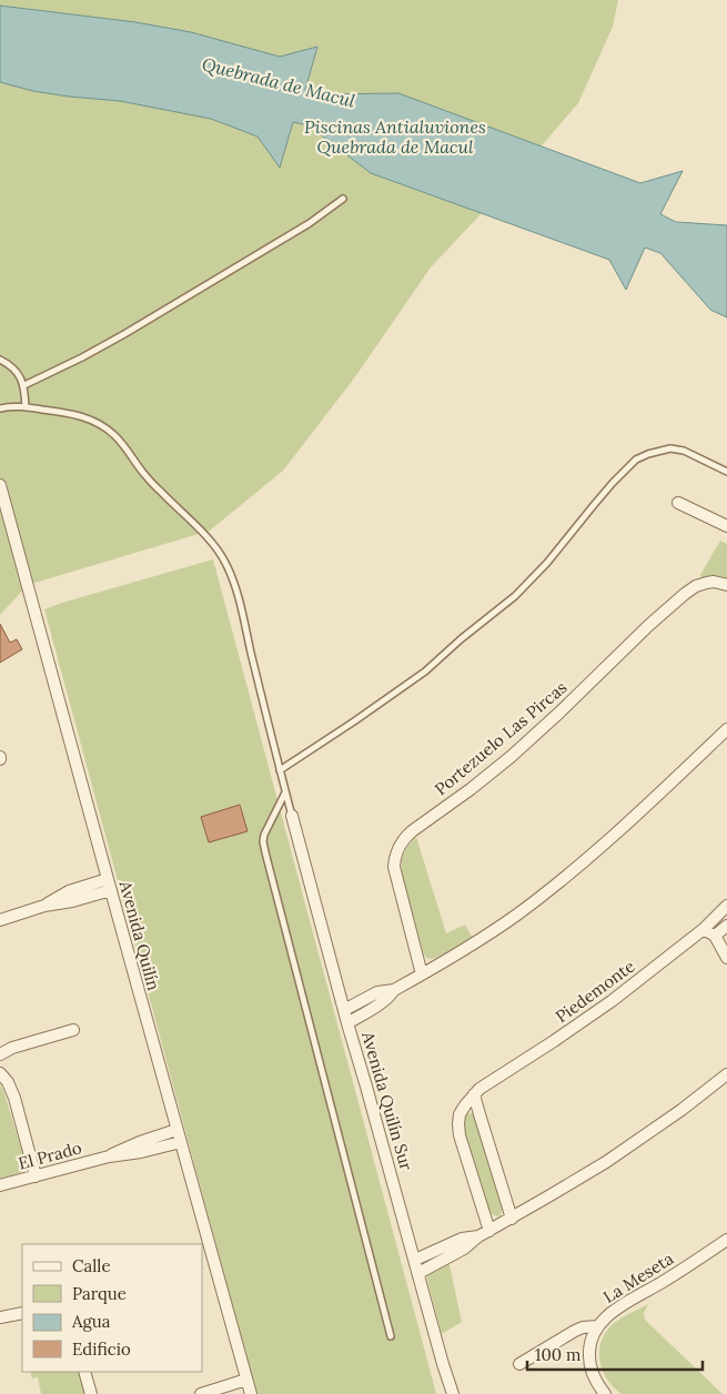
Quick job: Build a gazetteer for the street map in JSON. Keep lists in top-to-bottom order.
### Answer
{
  "streets": {
    "street": [
      "Portezuelo Las Pircas",
      "Avenida Quilín",
      "Piedemonte",
      "Avenida Quilín Sur",
      "El Prado",
      "La Meseta"
    ]
  },
  "crossings": [
    ["Avenida Quilín", "El Prado"]
  ],
  "water": ["Quebrada de Macul", "Piscinas Antialuviones Quebrada de Macul"],
  "legend": [
    "Calle",
    "Parque",
    "Agua",
    "Edificio"
  ],
  "scale_bar": "100 m"
}
